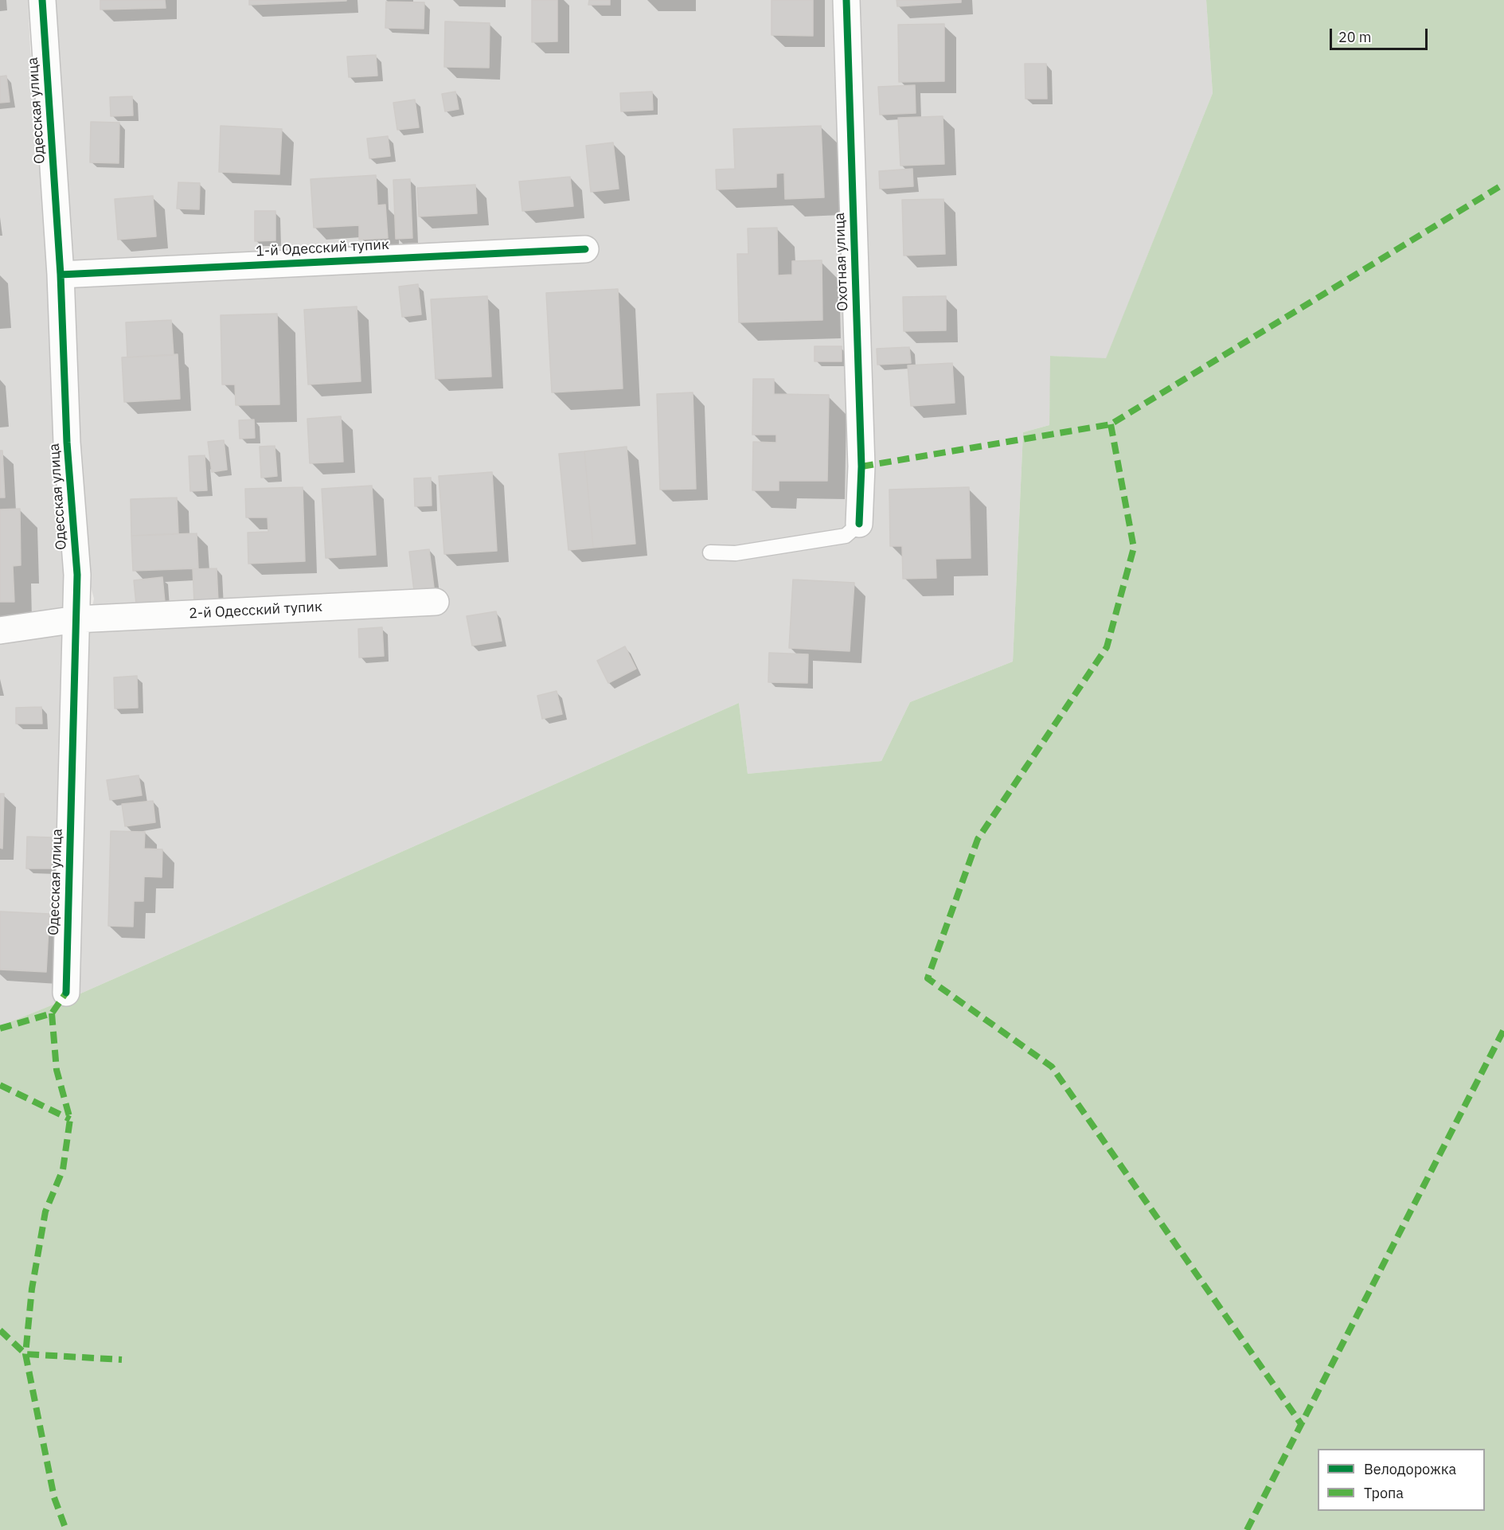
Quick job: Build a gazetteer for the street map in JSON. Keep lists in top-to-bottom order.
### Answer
{
  "streets": {
    "street": [
      "Одесская улица",
      "1-й Одесский тупик",
      "Охотная улица",
      "2-й Одесский тупик"
    ]
  },
  "crossings": [
    ["Одесская улица", "1-й Одесский тупик"],
    ["Одесская улица", "2-й Одесский тупик"]
  ],
  "legend": ["Велодорожка", "Тропа"],
  "scale_bar": "20 m"
}
